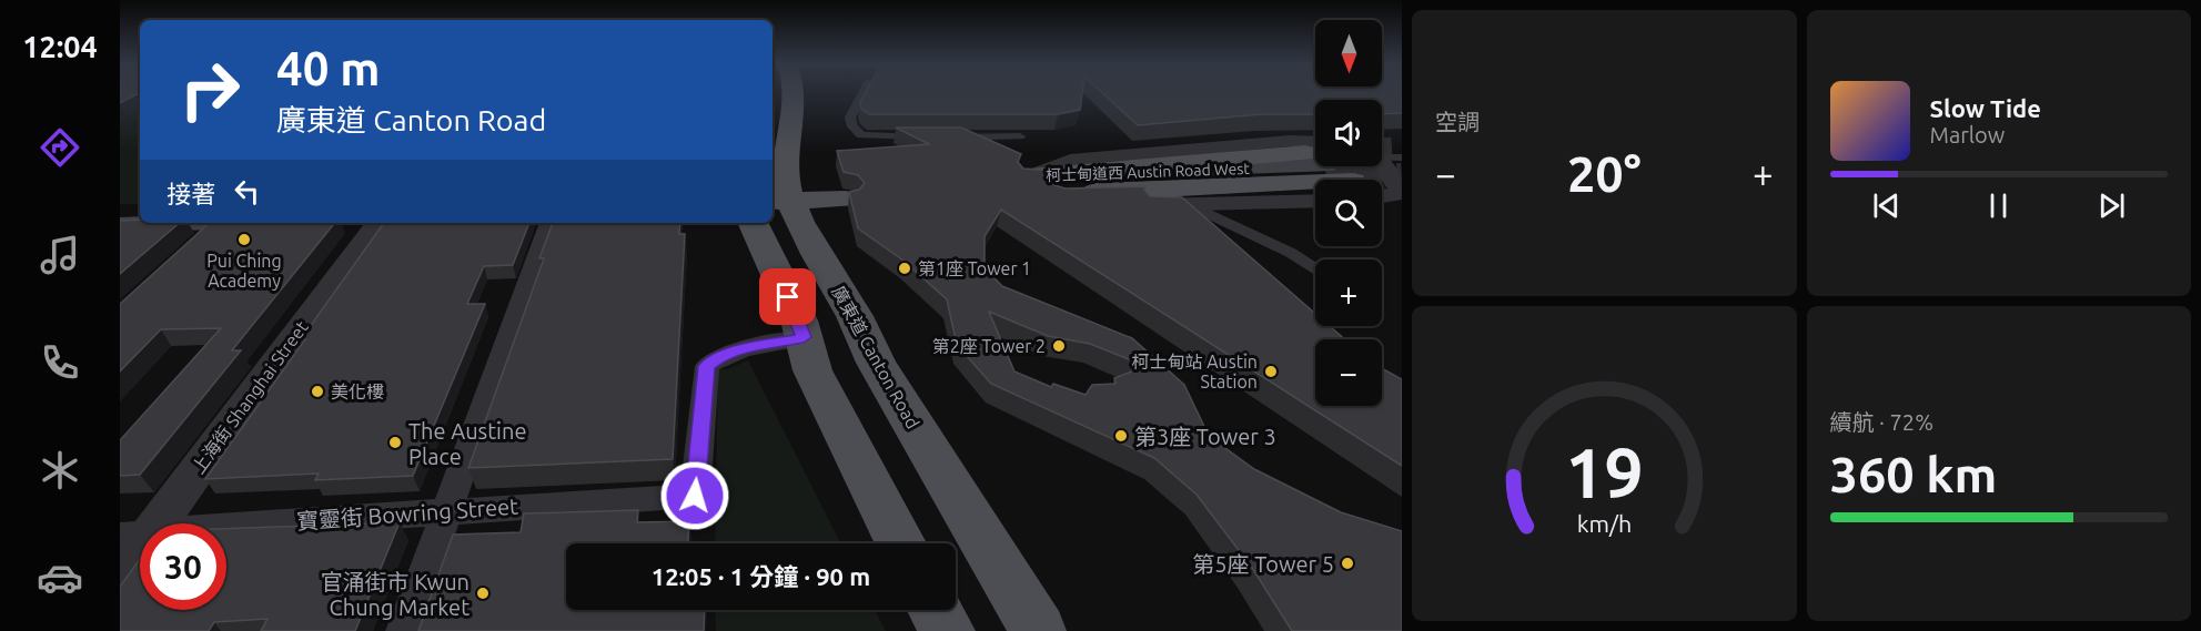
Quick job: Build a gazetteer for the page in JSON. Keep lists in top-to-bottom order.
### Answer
{
  "streets": {
    "main road": ["柯士甸道西 Austin Road West", "廣東道 Canton Road"],
    "street": ["上海街 Shanghai Street", "寶靈街 Bowring Street"]
  },
  "crossings": [
    ["上海街 Shanghai Street", "寶靈街 Bowring Street"]
  ],
  "places": [
    "Pui Ching Academy",
    "第1座 Tower 1",
    "第2座 Tower 2",
    "柯士甸站 Austin Station",
    "美化樓",
    "第3座 Tower 3",
    "The Austine Place",
    "第5座 Tower 5",
    "官涌街市 Kwun Chung Market"
  ],
  "north": "bottom",
  "page": {
    "tabs": "12:04",
    "tile": [
      "空調",
      ["續航 · 72%", "360 km"]
    ],
    "map_buttons": ["+", "−"],
    "turn": ["40 m", "廣東道 Canton Road"],
    "song": ["Slow Tide", "Marlow"],
    "heat": ["−", "20°", "+"],
    "then": "接著",
    "limit": "30",
    "trip": "12:05 · 1 分鐘 · 90 m",
    "gauge": ["19", "km/h"]
  }
}
